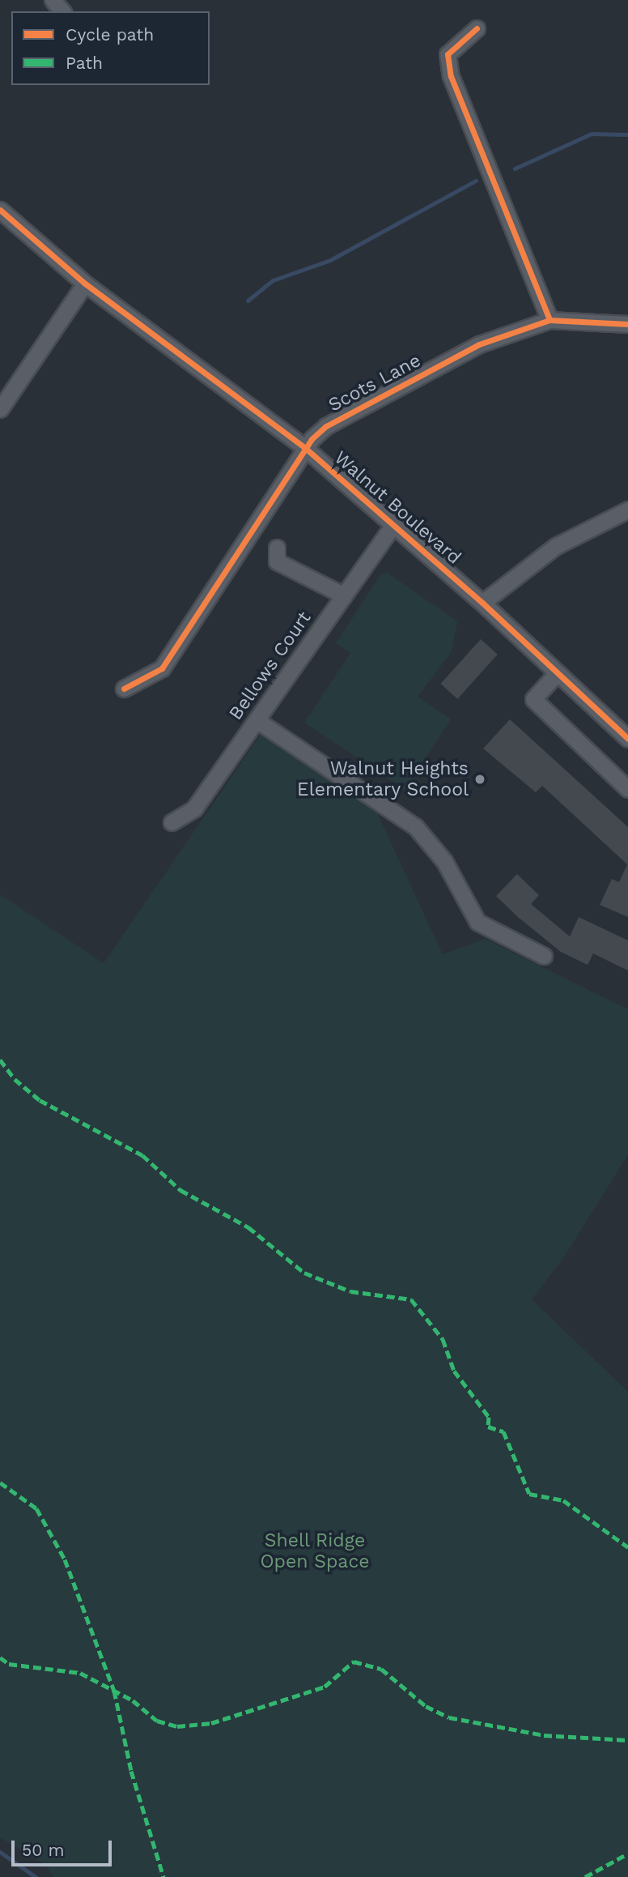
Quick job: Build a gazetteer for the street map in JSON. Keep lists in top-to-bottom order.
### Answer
{
  "streets": {
    "street": ["Scots Lane", "Walnut Boulevard", "Bellows Court"]
  },
  "crossings": [
    ["Scots Lane", "Walnut Boulevard"],
    ["Walnut Boulevard", "Bellows Court"]
  ],
  "parks": ["Shell Ridge Open Space"],
  "places": ["Walnut Heights Elementary School"],
  "legend": ["Cycle path", "Path"],
  "scale_bar": "50 m"
}
